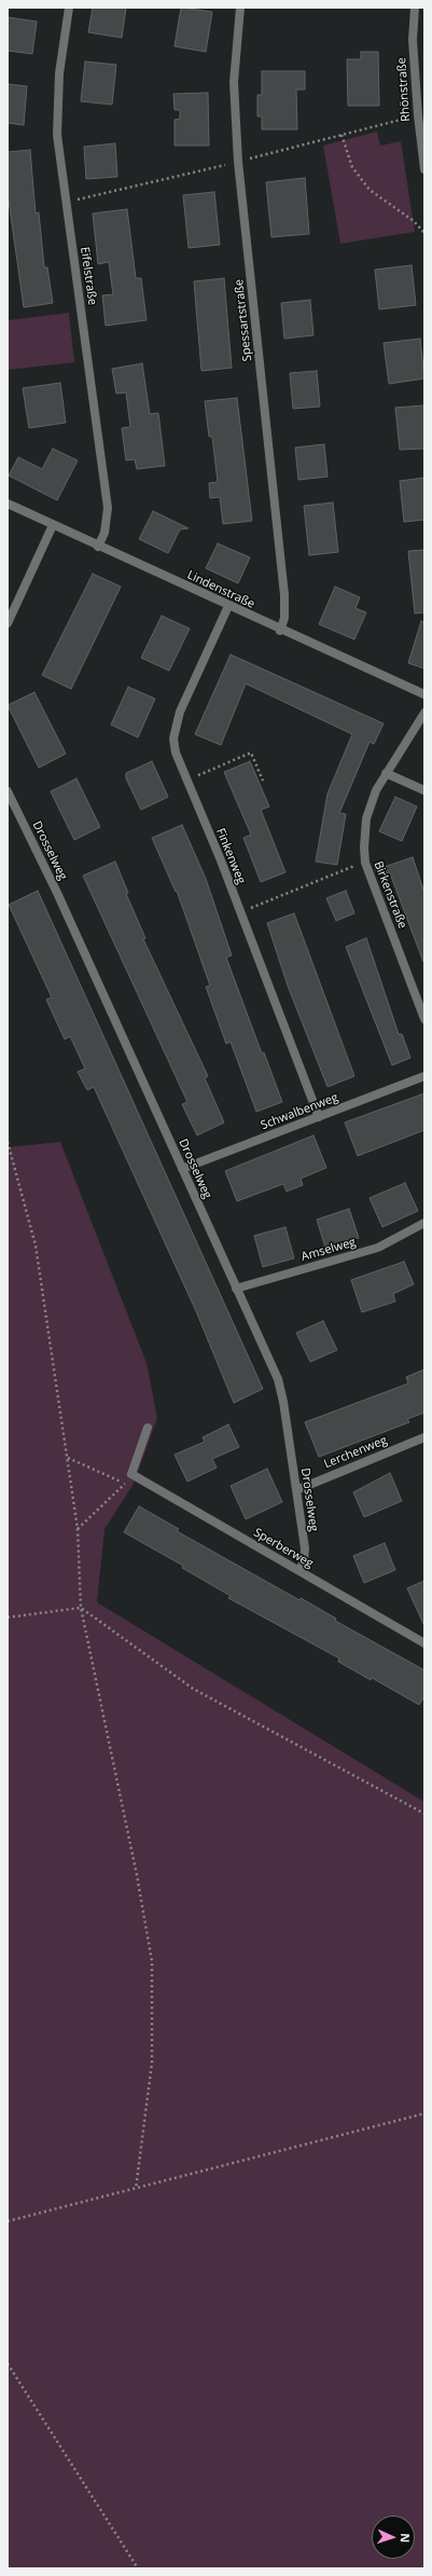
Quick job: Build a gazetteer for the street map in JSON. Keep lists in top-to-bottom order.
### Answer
{
  "streets": {
    "street": [
      "Rhönstraße",
      "Eifelstraße",
      "Spessartstraße",
      "Lindenstraße",
      "Drosselweg",
      "Finkenweg",
      "Birkenstraße",
      "Schwalbenweg",
      "Amselweg",
      "Lerchenweg",
      "Sperberweg"
    ]
  },
  "crossings": [
    ["Eifelstraße", "Lindenstraße"],
    ["Spessartstraße", "Lindenstraße"],
    ["Lindenstraße", "Finkenweg"],
    ["Drosselweg", "Schwalbenweg"],
    ["Drosselweg", "Amselweg"],
    ["Drosselweg", "Lerchenweg"],
    ["Drosselweg", "Sperberweg"],
    ["Finkenweg", "Schwalbenweg"]
  ],
  "north": "right"
}
